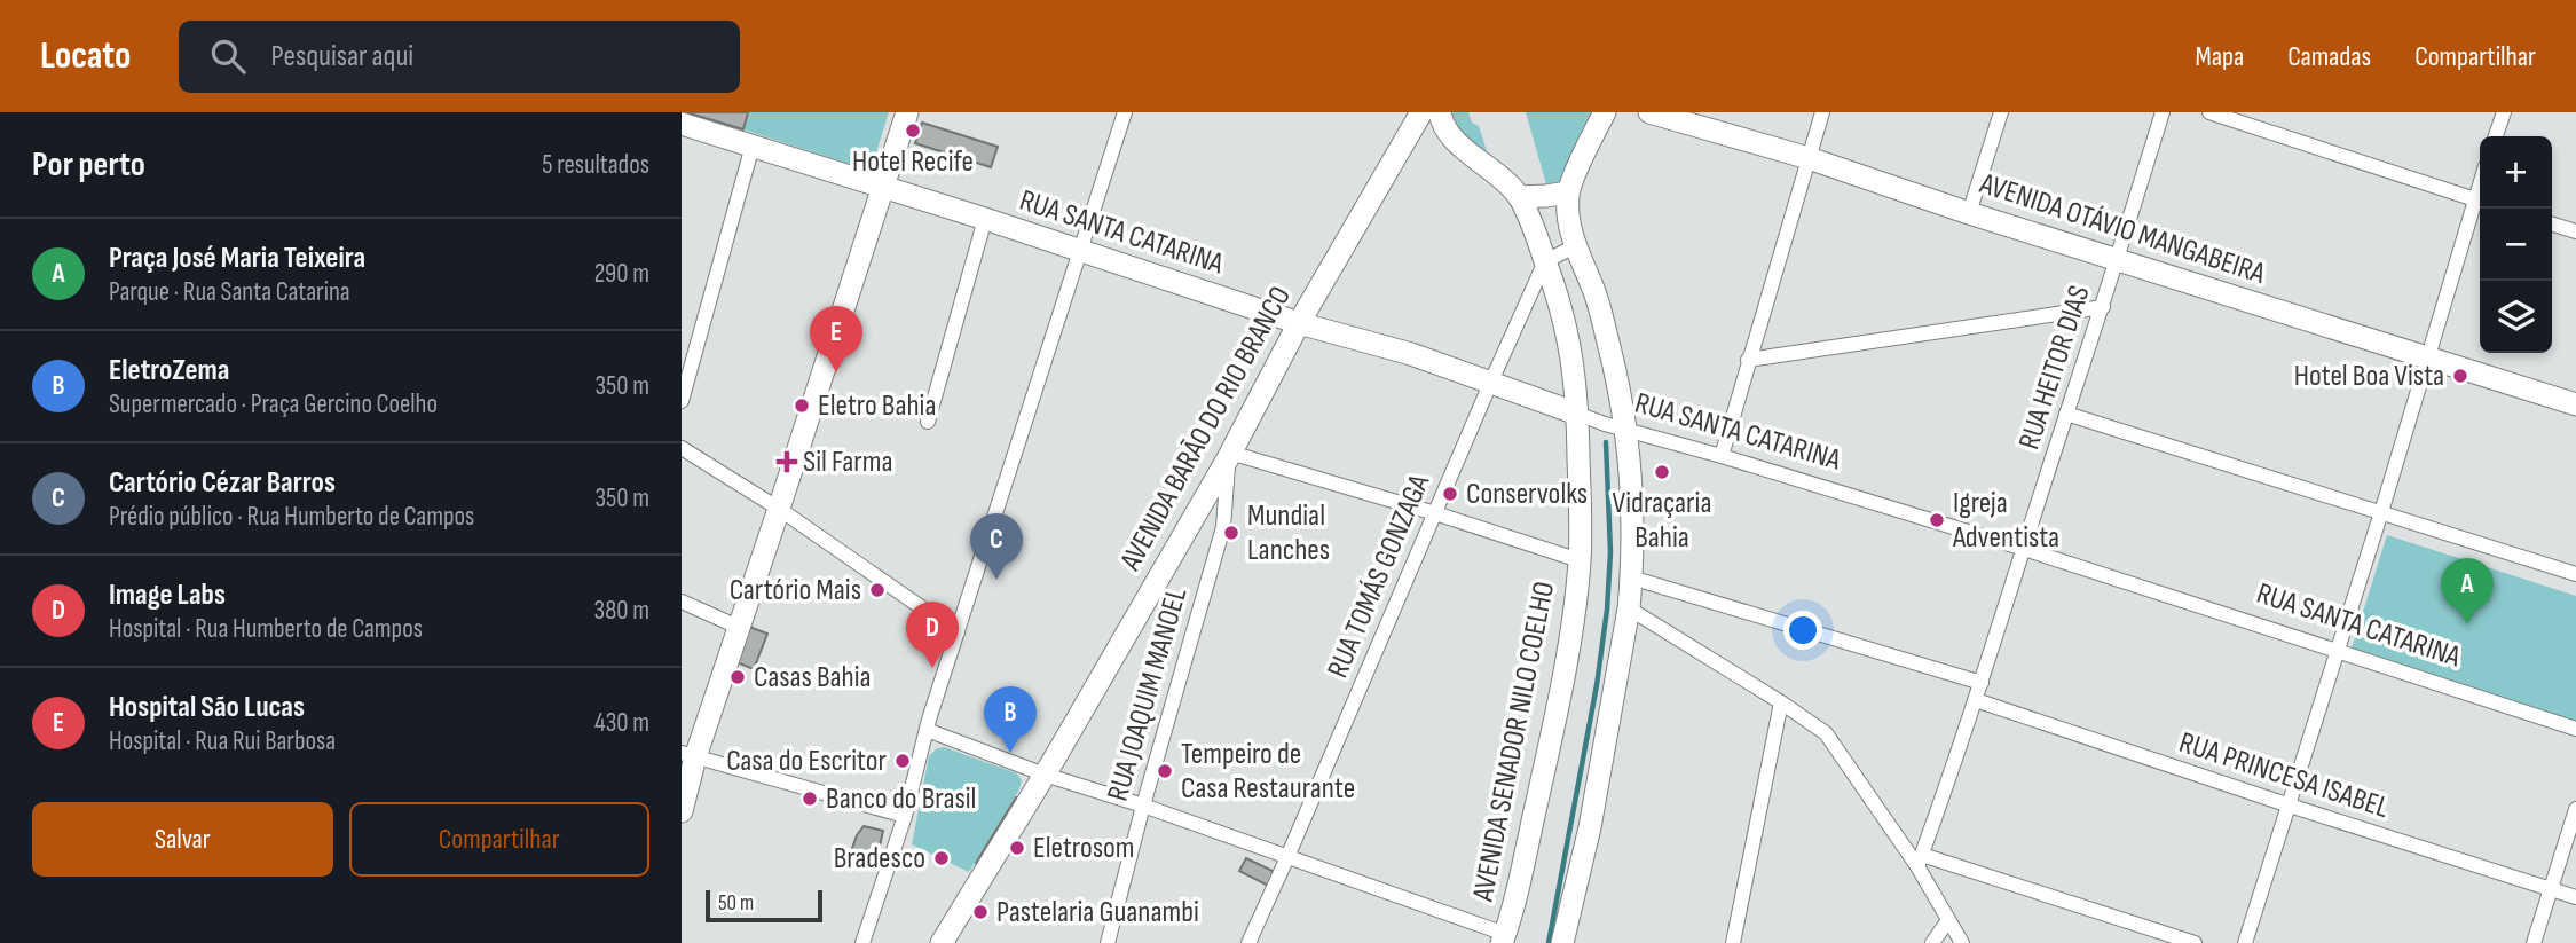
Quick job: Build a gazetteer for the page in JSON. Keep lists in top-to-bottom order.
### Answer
{
  "streets": {
    "main road": [
      "AVENIDA OTÁVIO MANGABEIRA",
      "RUA SANTA CATARINA",
      "AVENIDA BARÃO DO RIO BRANCO",
      "AVENIDA SENADOR NILO COELHO"
    ],
    "street": [
      "RUA HEITOR DIAS",
      "RUA TOMÁS GONZAGA",
      "RUA JOAQUIM MANOEL",
      "RUA PRINCESA ISABEL"
    ]
  },
  "crossings": [
    ["AVENIDA OTÁVIO MANGABEIRA", "RUA HEITOR DIAS"],
    ["RUA SANTA CATARINA", "RUA HEITOR DIAS"],
    ["RUA SANTA CATARINA", "AVENIDA BARÃO DO RIO BRANCO"],
    ["RUA SANTA CATARINA", "RUA TOMÁS GONZAGA"],
    ["RUA SANTA CATARINA", "AVENIDA SENADOR NILO COELHO"],
    ["RUA HEITOR DIAS", "RUA PRINCESA ISABEL"],
    ["AVENIDA BARÃO DO RIO BRANCO", "RUA JOAQUIM MANOEL"],
    ["RUA TOMÁS GONZAGA", "AVENIDA SENADOR NILO COELHO"]
  ],
  "places": {
    "other": [
      "Hotel Recife",
      "Hotel Boa Vista",
      "Eletro Bahia",
      "Vidraçaria Bahia",
      "Conservolks",
      "Igreja Adventista",
      "Mundial Lanches",
      "Cartório Mais",
      "Casas Bahia",
      "Casa do Escritor",
      "Tempeiro de Casa Restaurante",
      "Banco do Brasil",
      "Eletrosom",
      "Bradesco",
      "Pastelaria Guanambi"
    ],
    "health": ["Sil Farma"]
  },
  "scale_bar": "50 m",
  "page": {
    "header": "Locato",
    "search": "Pesquisar aqui",
    "nav": ["Mapa", "Camadas", "Compartilhar"],
    "heading": ["Por perto", "5 resultados"],
    "map_buttons": ["+", "−"],
    "list": [
      {
        "mark": "A",
        "name": "Praça José Maria Teixeira",
        "note": "Parque · Rua Santa Catarina",
        "value": "290 m"
      },
      {
        "mark": "B",
        "name": "EletroZema",
        "note": "Supermercado · Praça Gercino Coelho",
        "value": "350 m"
      },
      {
        "mark": "C",
        "name": "Cartório Cézar Barros",
        "note": "Prédio público · Rua Humberto de Campos",
        "value": "350 m"
      },
      {
        "mark": "D",
        "name": "Image Labs",
        "note": "Hospital · Rua Humberto de Campos",
        "value": "380 m"
      },
      {
        "mark": "E",
        "name": "Hospital São Lucas",
        "note": "Hospital · Rua Rui Barbosa",
        "value": "430 m"
      }
    ],
    "pins": [
      "E",
      "C",
      "A",
      "D",
      "B"
    ],
    "buttons": ["Salvar", "Compartilhar"],
    "scale": "50 m"
  }
}
